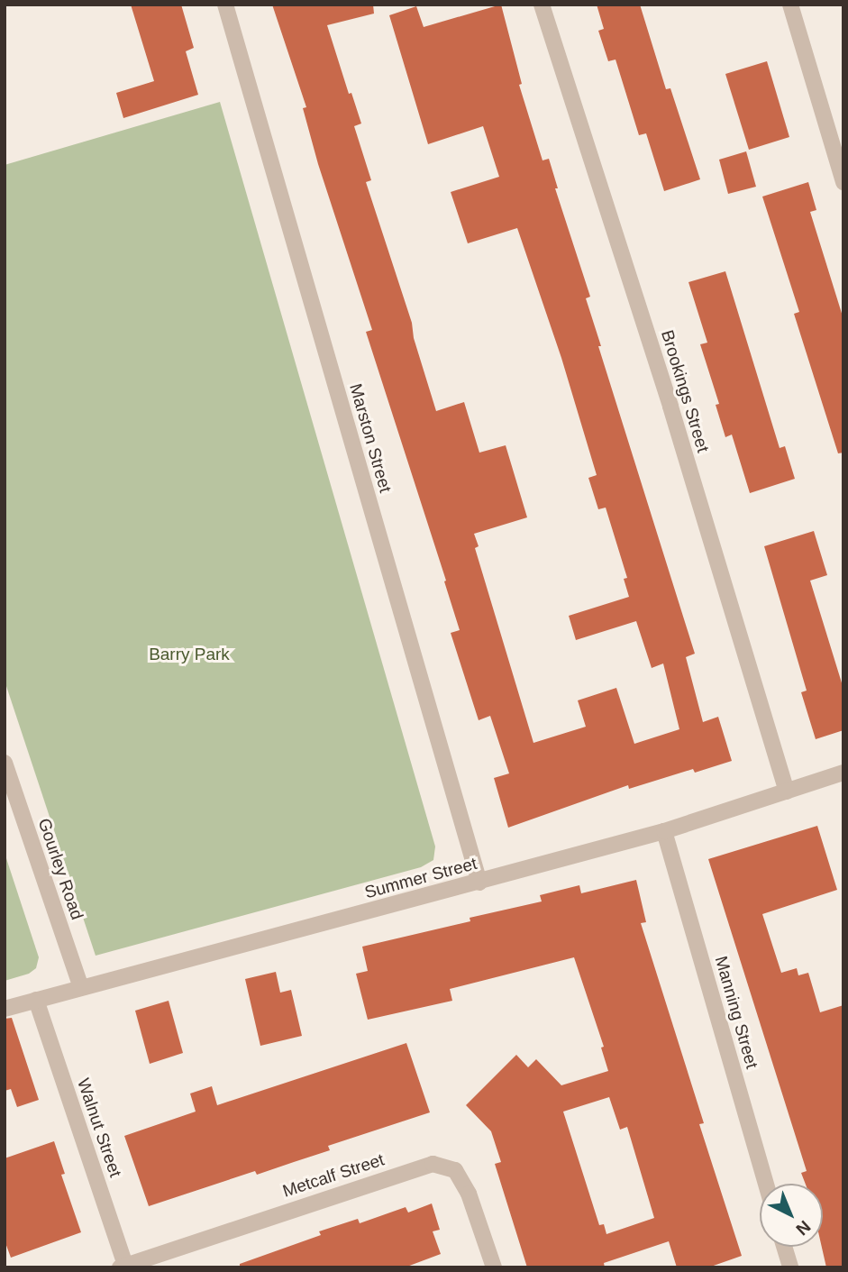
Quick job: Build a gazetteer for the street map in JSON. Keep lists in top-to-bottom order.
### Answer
{
  "streets": {
    "street": [
      "Brookings Street",
      "Marston Street",
      "Gourley Road",
      "Summer Street",
      "Manning Street",
      "Walnut Street",
      "Metcalf Street"
    ]
  },
  "crossings": [
    ["Brookings Street", "Summer Street"],
    ["Marston Street", "Summer Street"],
    ["Gourley Road", "Summer Street"],
    ["Summer Street", "Manning Street"],
    ["Summer Street", "Walnut Street"],
    ["Walnut Street", "Metcalf Street"]
  ],
  "parks": ["Barry Park"],
  "north": "bottom right"
}
